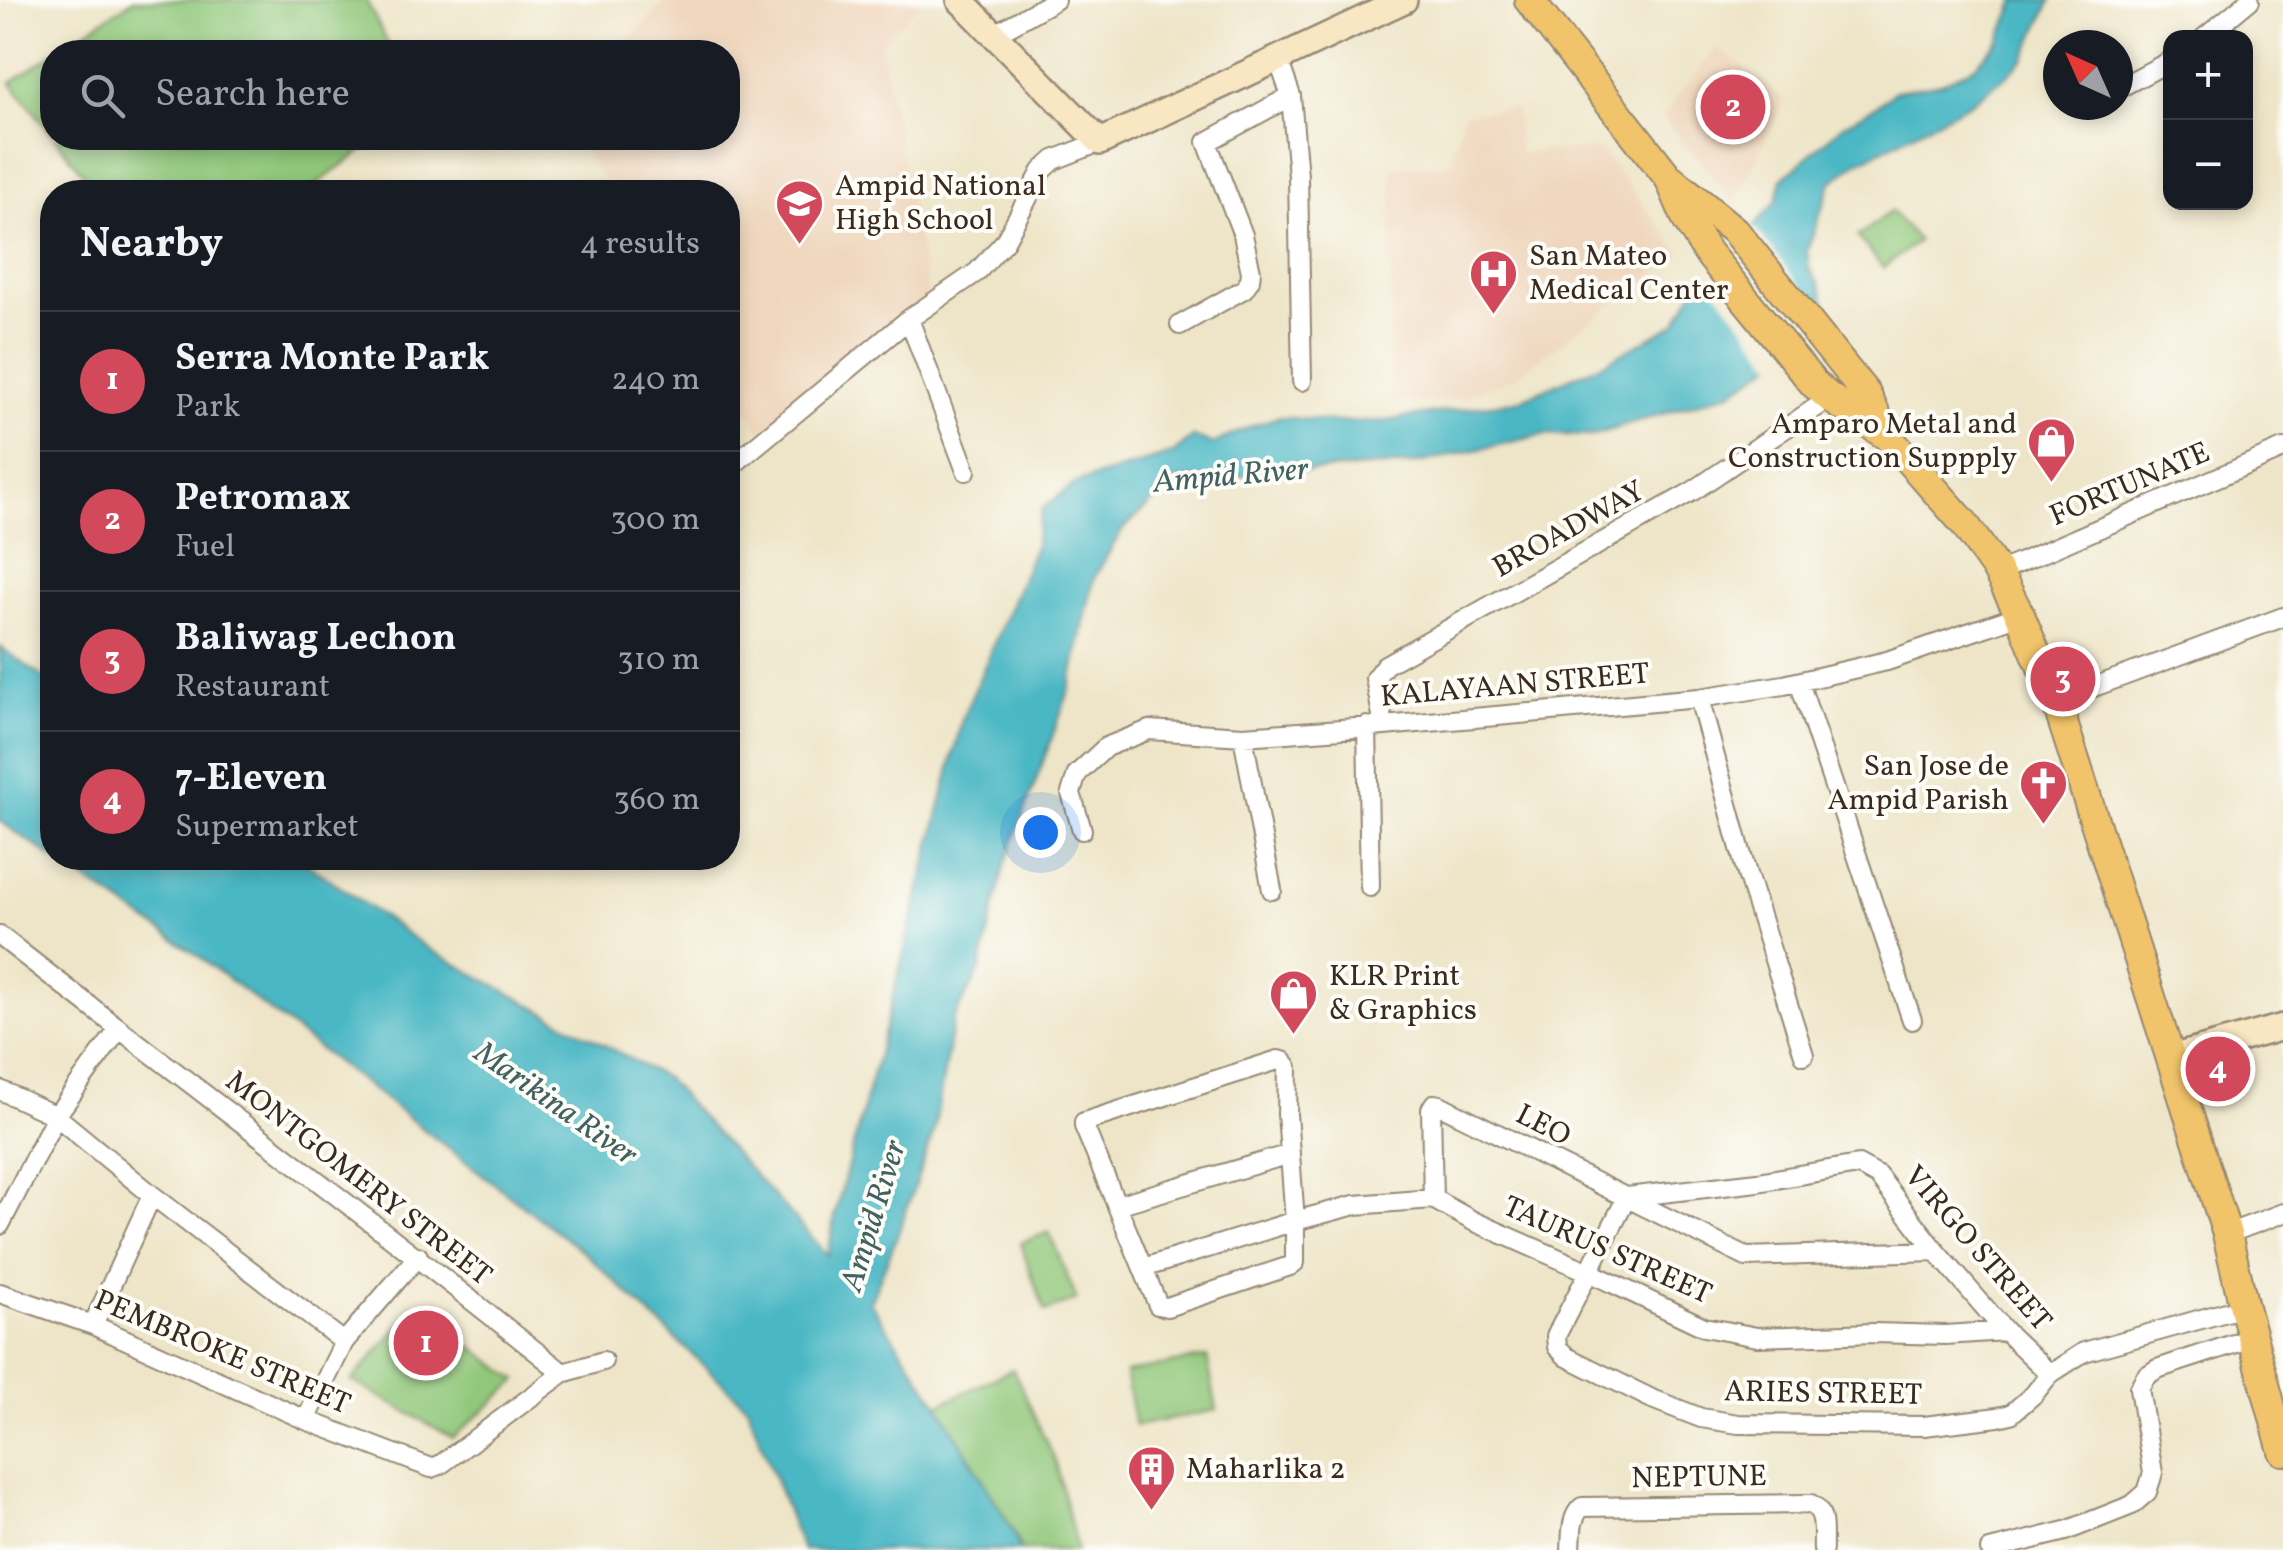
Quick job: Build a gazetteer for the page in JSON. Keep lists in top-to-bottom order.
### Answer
{
  "streets": {
    "street": [
      "FORTUNATE",
      "BROADWAY",
      "KALAYAAN STREET",
      "LEO",
      "MONTGOMERY STREET",
      "VIRGO STREET",
      "TAURUS STREET",
      "PEMBROKE STREET",
      "ARIES STREET",
      "NEPTUNE"
    ]
  },
  "crossings": [
    ["BROADWAY", "KALAYAAN STREET"],
    ["LEO", "VIRGO STREET"],
    ["LEO", "TAURUS STREET"],
    ["MONTGOMERY STREET", "PEMBROKE STREET"],
    ["VIRGO STREET", "TAURUS STREET"],
    ["VIRGO STREET", "ARIES STREET"],
    ["TAURUS STREET", "ARIES STREET"]
  ],
  "water": ["Ampid River", "Marikina River"],
  "places": {
    "school or university": ["Ampid National High School"],
    "hospital": ["San Mateo Medical Center"],
    "shop": ["Amparo Metal and Construction Suppply", "KLR Print & Graphics"],
    "church": ["San Jose de Ampid Parish"],
    "building": ["Maharlika 2"]
  },
  "north": "top left",
  "page": {
    "map_buttons": ["+", "−"],
    "search": "Search here",
    "pins": [
      "2",
      "3",
      "4",
      "1"
    ],
    "heading": ["Nearby", "4 results"],
    "list": [
      {
        "mark": "1",
        "name": "Serra Monte Park",
        "note": "Park",
        "value": "240 m"
      },
      {
        "mark": "2",
        "name": "Petromax",
        "note": "Fuel",
        "value": "300 m"
      },
      {
        "mark": "3",
        "name": "Baliwag Lechon",
        "note": "Restaurant",
        "value": "310 m"
      },
      {
        "mark": "4",
        "name": "7-Eleven",
        "note": "Supermarket",
        "value": "360 m"
      }
    ]
  }
}
